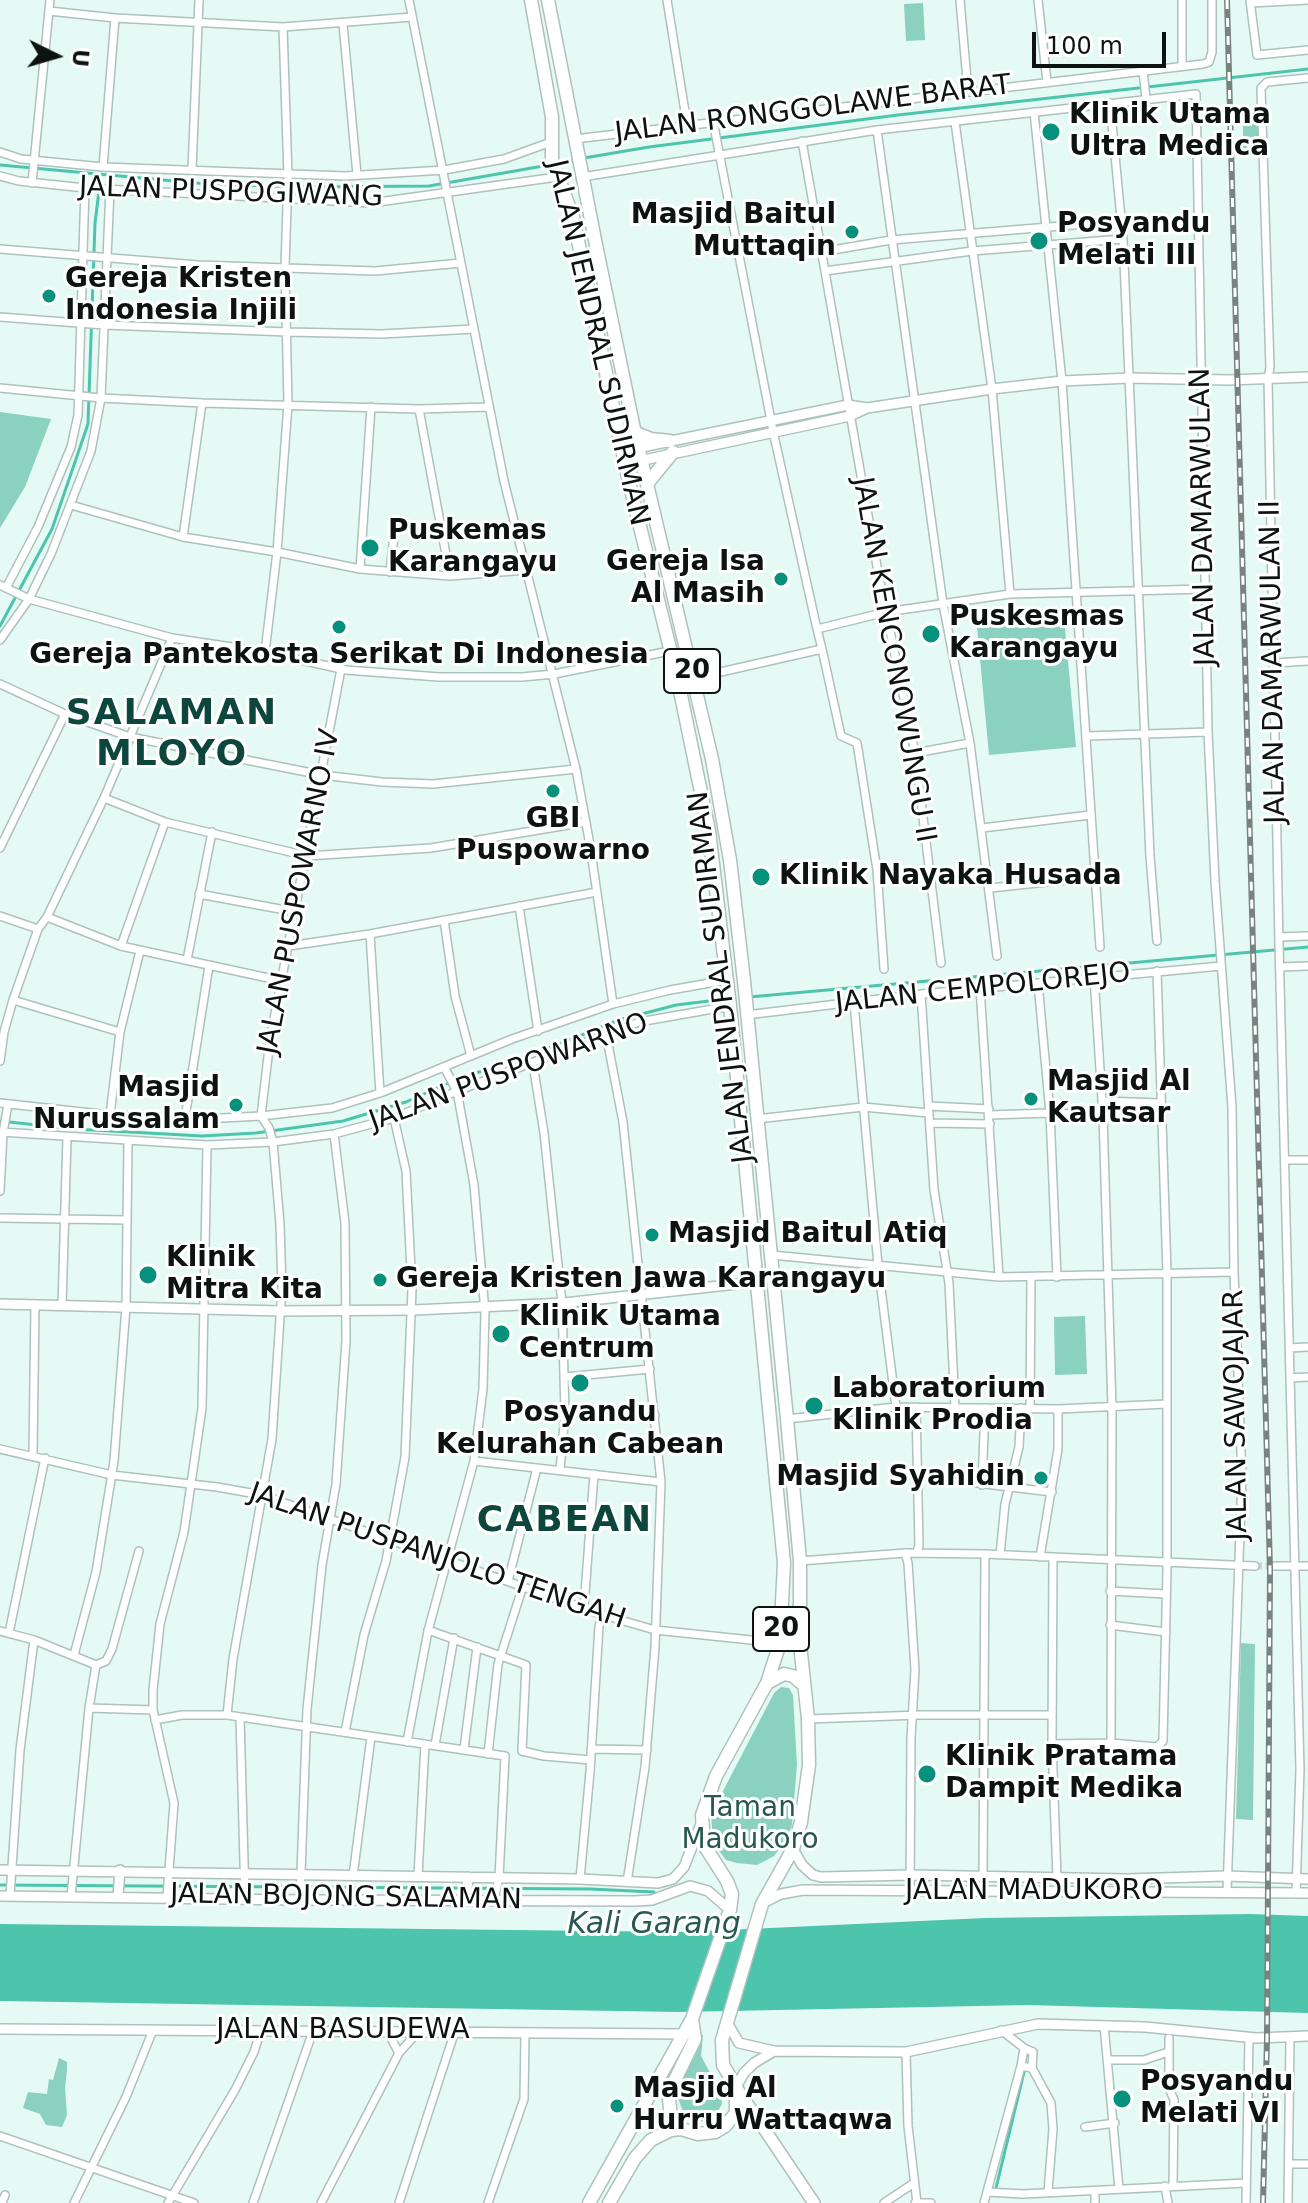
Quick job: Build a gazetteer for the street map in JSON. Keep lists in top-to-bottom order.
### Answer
{
  "streets": {
    "highway": ["JALAN JENDRAL SUDIRMAN", "20"],
    "street": [
      "JALAN RONGGOLAWE BARAT",
      "JALAN PUSPOGIWANG",
      "JALAN DAMARWULAN",
      "JALAN KENCONOWUNGU II",
      "JALAN DAMARWULAN II",
      "JALAN PUSPOWARNO IV",
      "JALAN CEMPOLOREJO",
      "JALAN PUSPOWARNO",
      "JALAN SAWOJAJAR",
      "JALAN PUSPANJOLO TENGAH",
      "JALAN MADUKORO",
      "JALAN BOJONG SALAMAN",
      "JALAN BASUDEWA"
    ]
  },
  "crossings": [
    ["JALAN RONGGOLAWE BARAT", "JALAN JENDRAL SUDIRMAN"],
    ["JALAN PUSPOGIWANG", "JALAN JENDRAL SUDIRMAN"],
    ["JALAN JENDRAL SUDIRMAN", "20"],
    ["JALAN JENDRAL SUDIRMAN", "JALAN CEMPOLOREJO"],
    ["JALAN JENDRAL SUDIRMAN", "JALAN PUSPOWARNO"],
    ["JALAN JENDRAL SUDIRMAN", "JALAN PUSPANJOLO TENGAH"],
    ["JALAN JENDRAL SUDIRMAN", "JALAN MADUKORO"],
    ["JALAN DAMARWULAN", "JALAN SAWOJAJAR"],
    ["JALAN DAMARWULAN II", "JALAN MADUKORO"],
    ["JALAN PUSPOWARNO IV", "JALAN PUSPOWARNO"],
    ["JALAN CEMPOLOREJO", "JALAN SAWOJAJAR"],
    ["JALAN SAWOJAJAR", "JALAN MADUKORO"]
  ],
  "districts": ["SALAMAN MLOYO", "CABEAN"],
  "water": ["Kali Garang"],
  "parks": ["Taman Madukoro"],
  "places": [
    "Klinik Utama Ultra Medica",
    "Masjid Baitul Muttaqin",
    "Posyandu Melati III",
    "Gereja Kristen Indonesia Injili",
    "Puskemas Karangayu",
    "Gereja Isa Al Masih",
    "Gereja Pantekosta Serikat Di Indonesia",
    "Puskesmas Karangayu",
    "GBI Puspowarno",
    "Klinik Nayaka Husada",
    "Masjid Al Kautsar",
    "Masjid Nurussalam",
    "Masjid Baitul Atiq",
    "Klinik Mitra Kita",
    "Gereja Kristen Jawa Karangayu",
    "Klinik Utama Centrum",
    "Posyandu Kelurahan Cabean",
    "Laboratorium Klinik Prodia",
    "Masjid Syahidin",
    "Klinik Pratama Dampit Medika",
    "Posyandu Melati VI",
    "Masjid Al Hurru Wattaqwa"
  ],
  "scale_bar": "100 m",
  "north": "right"
}
